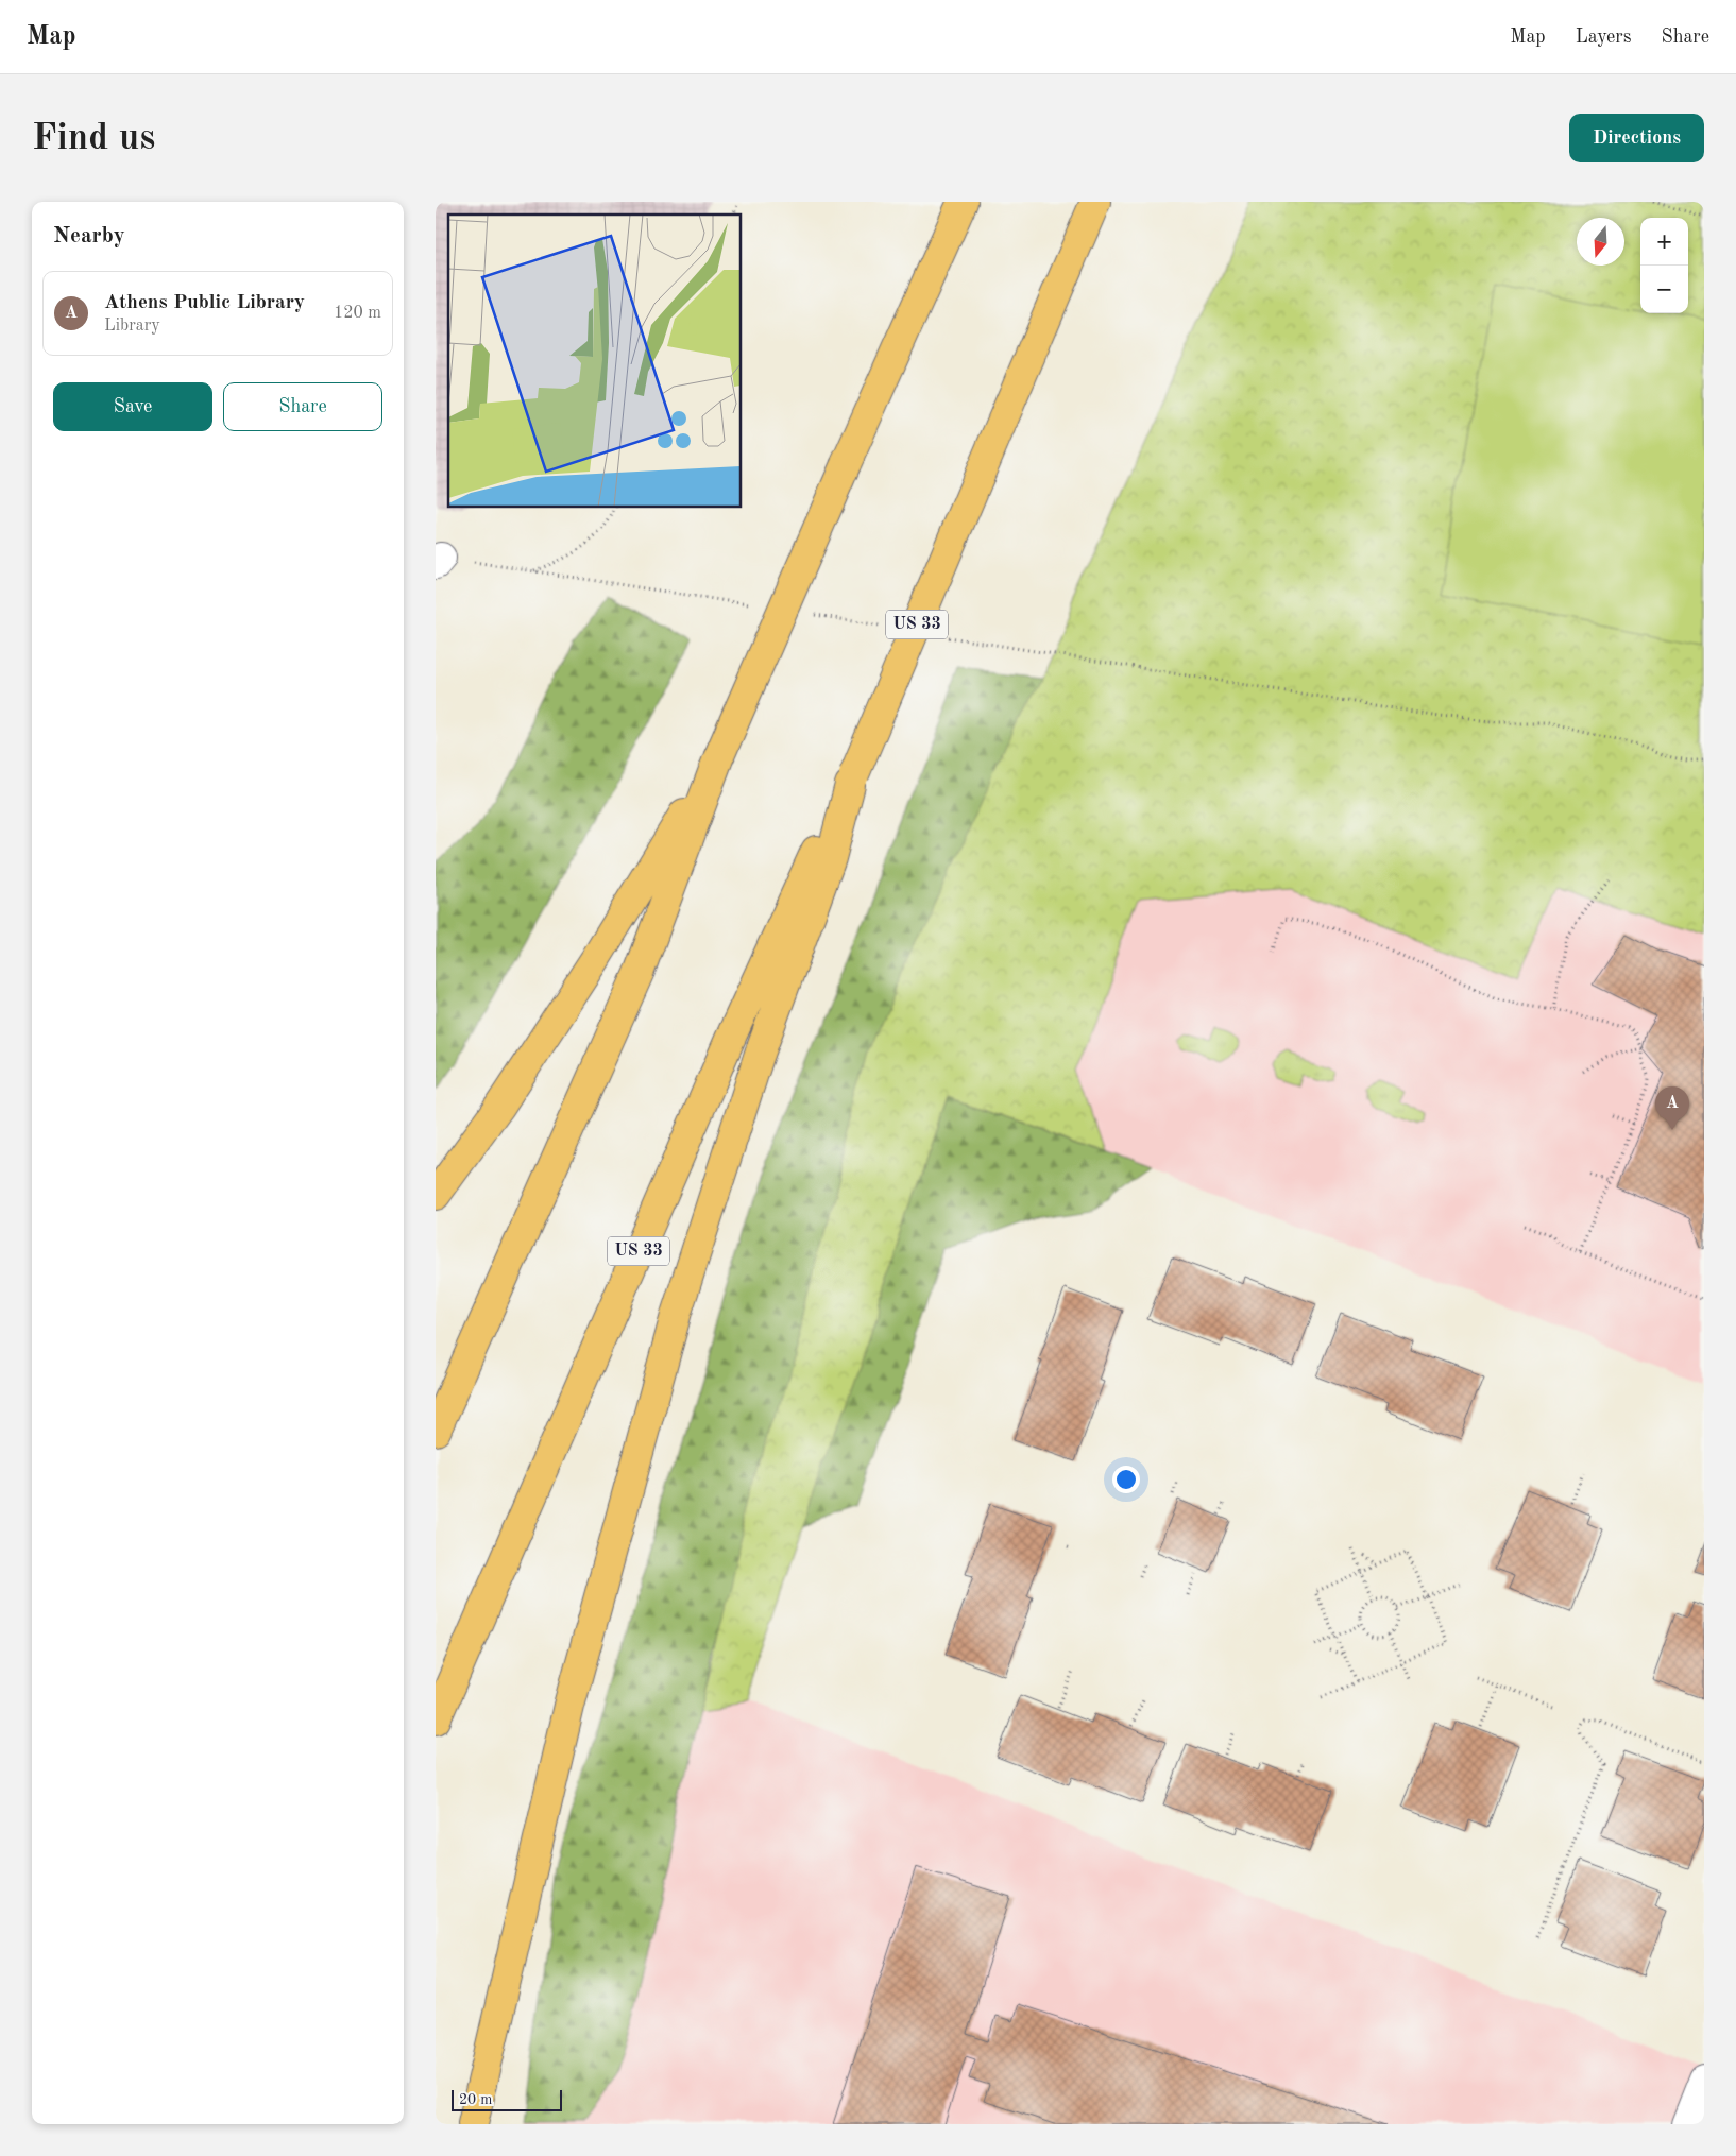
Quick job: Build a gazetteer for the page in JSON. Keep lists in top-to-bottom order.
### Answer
{
  "streets": {
    "highway": ["US 33"]
  },
  "scale_bar": "20 m",
  "north": "bottom",
  "page": {
    "header": "Map",
    "nav": ["Map", "Layers", "Share"],
    "buttons": [
      "Directions",
      ["Save", "Share"]
    ],
    "title": "Find us",
    "heading": "Nearby",
    "map_buttons": ["+", "−"],
    "list": [
      {
        "mark": "A",
        "name": "Athens Public Library",
        "note": "Library",
        "value": "120 m"
      }
    ],
    "pins": "A",
    "scale": "20 m"
  }
}
